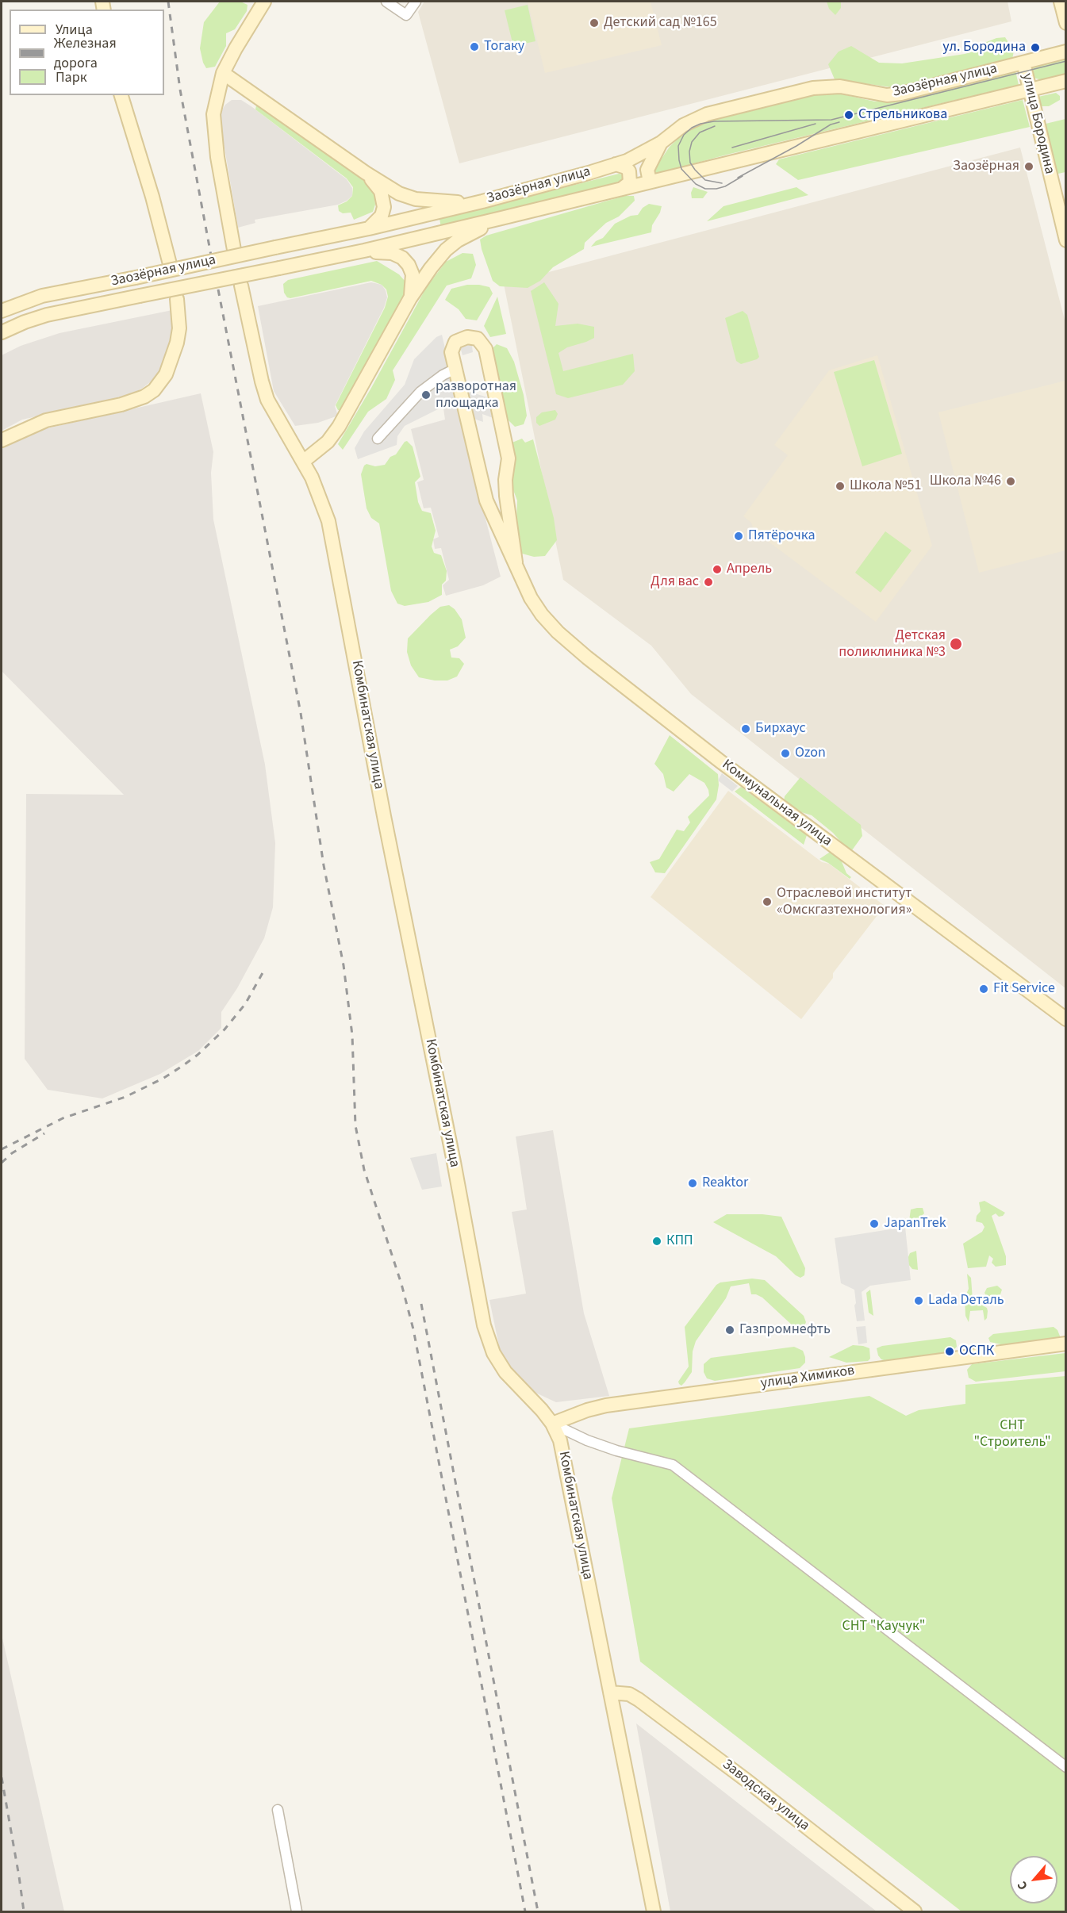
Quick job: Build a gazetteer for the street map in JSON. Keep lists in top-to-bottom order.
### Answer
{
  "streets": {
    "main road": [
      "Заозёрная улица",
      "улица Бородина",
      "Комбинатская улица",
      "Коммунальная улица",
      "улица Химиков",
      "Заводская улица"
    ]
  },
  "crossings": [
    ["Заозёрная улица", "улица Бородина"],
    ["Комбинатская улица", "улица Химиков"],
    ["Комбинатская улица", "Заводская улица"]
  ],
  "parks": ["СНТ \"Строитель\"", "СНТ \"Каучук\""],
  "places": [
    "Детский сад №165",
    "Тогаку",
    "ул. Бородина",
    "Стрельникова",
    "Заозёрная",
    "разворотная площадка",
    "Школа №46",
    "Школа №51",
    "Пятёрочка",
    "Апрель",
    "Для вас",
    "Детская поликлиника №3",
    "Бирхаус",
    "Ozon",
    "Отраслевой институт «Омскгазтехнология»",
    "Fit Service",
    "Reaktor",
    "JapanTrek",
    "КПП",
    "Lada Dеталь",
    "Газпромнефть",
    "ОСПК"
  ],
  "legend": ["Улица", "Железная дорога", "Парк"],
  "north": "bottom left"
}
